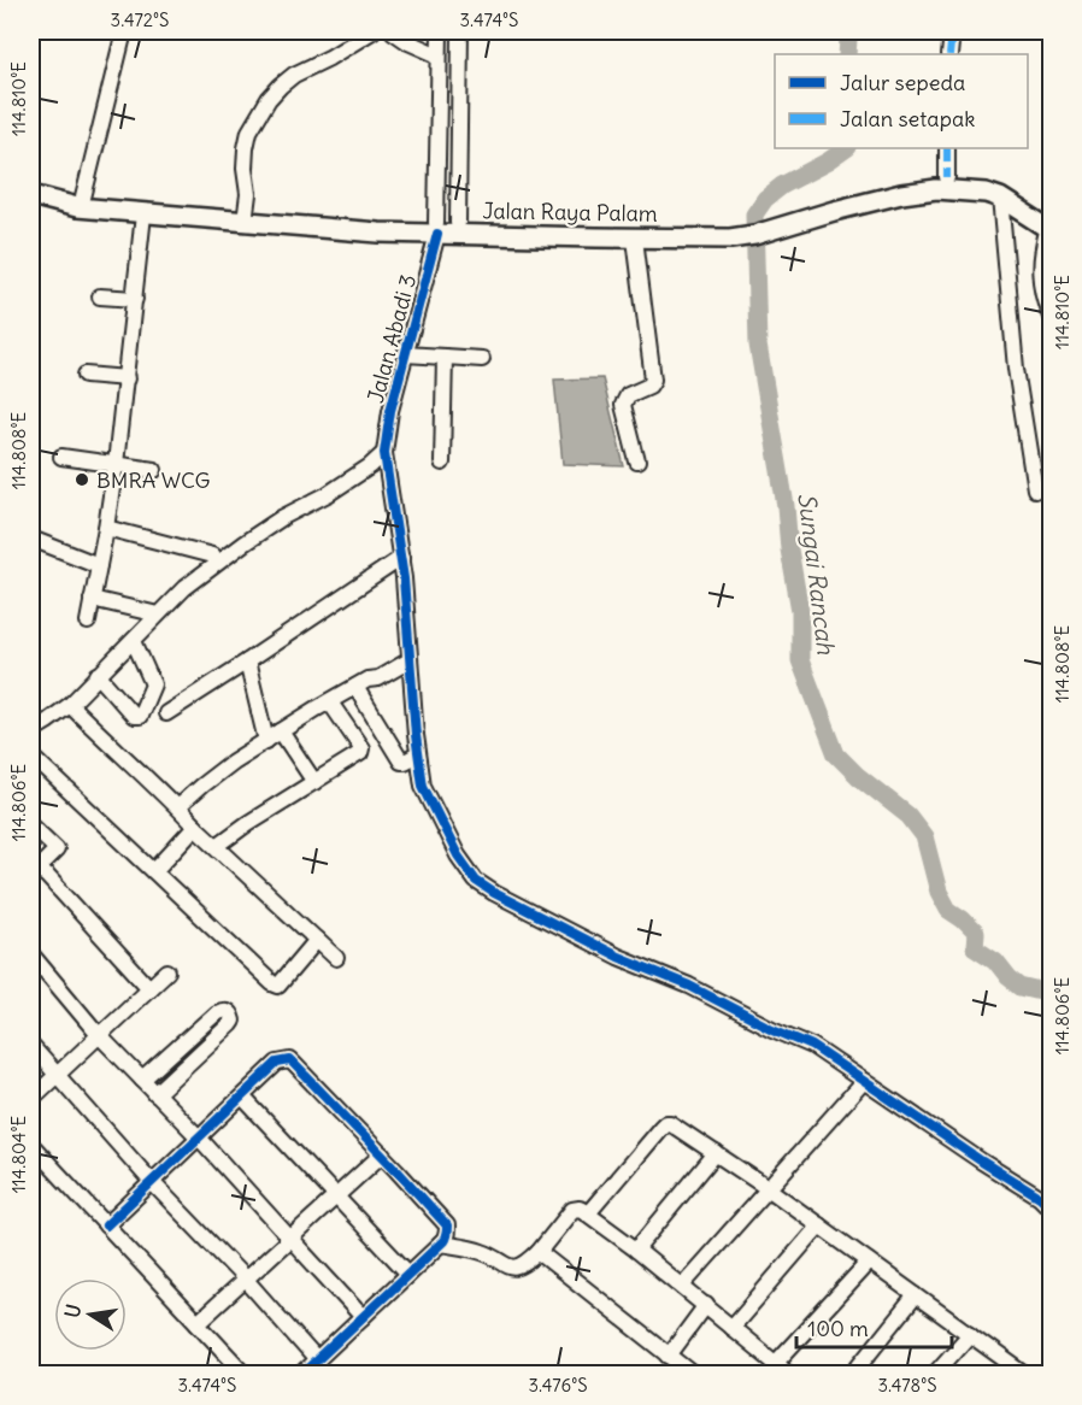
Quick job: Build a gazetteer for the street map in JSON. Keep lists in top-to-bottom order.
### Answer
{
  "streets": {
    "main road": ["Jalan Raya Palam"],
    "street": ["Jalan Abadi 3"]
  },
  "crossings": [
    ["Jalan Raya Palam", "Jalan Abadi 3"]
  ],
  "water": ["Sungai Rancah"],
  "places": ["BMRA WCG"],
  "legend": ["Jalur sepeda", "Jalan setapak"],
  "scale_bar": "100 m",
  "north": "left",
  "coordinates": [
    "3.472°S",
    "3.474°S",
    "114.810°E",
    "114.808°E",
    "114.806°E",
    "114.804°E",
    "3.476°S",
    "3.478°S"
  ]
}
